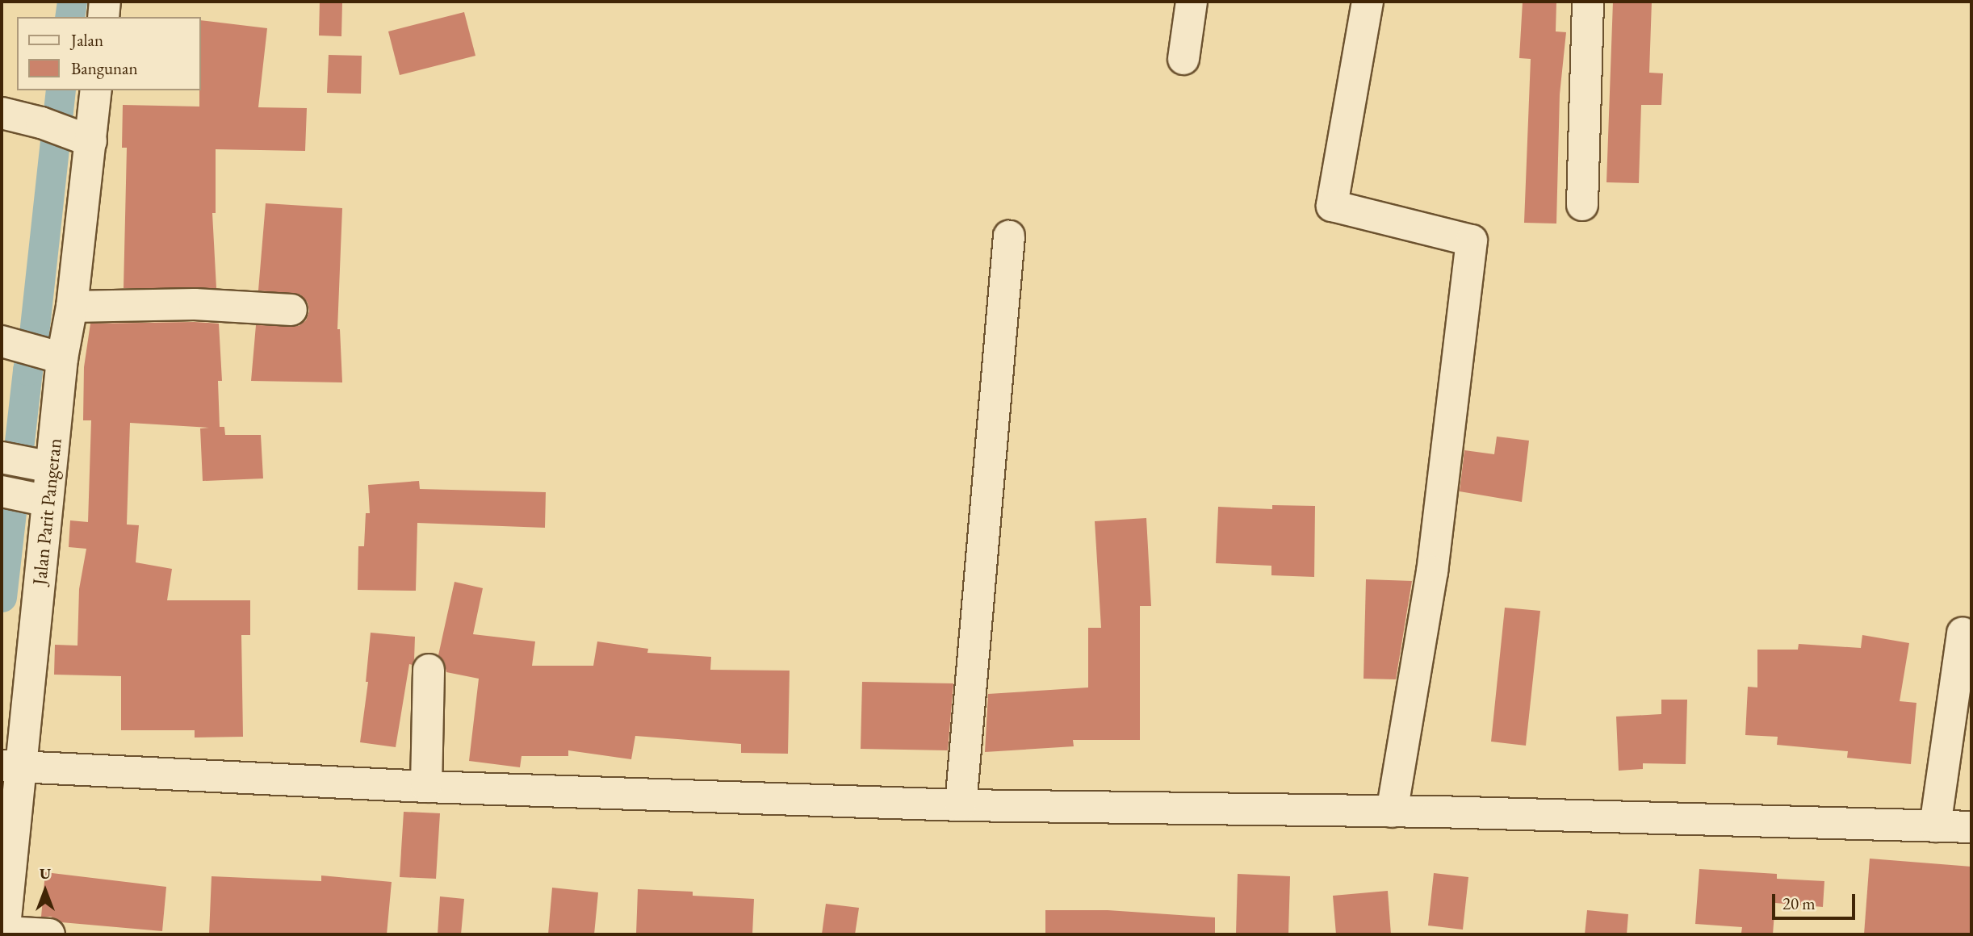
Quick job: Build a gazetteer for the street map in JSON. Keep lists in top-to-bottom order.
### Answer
{
  "streets": {
    "street": ["Jalan Parit Pangeran"]
  },
  "legend": ["Jalan", "Bangunan"],
  "scale_bar": "20 m",
  "north": "top"
}
